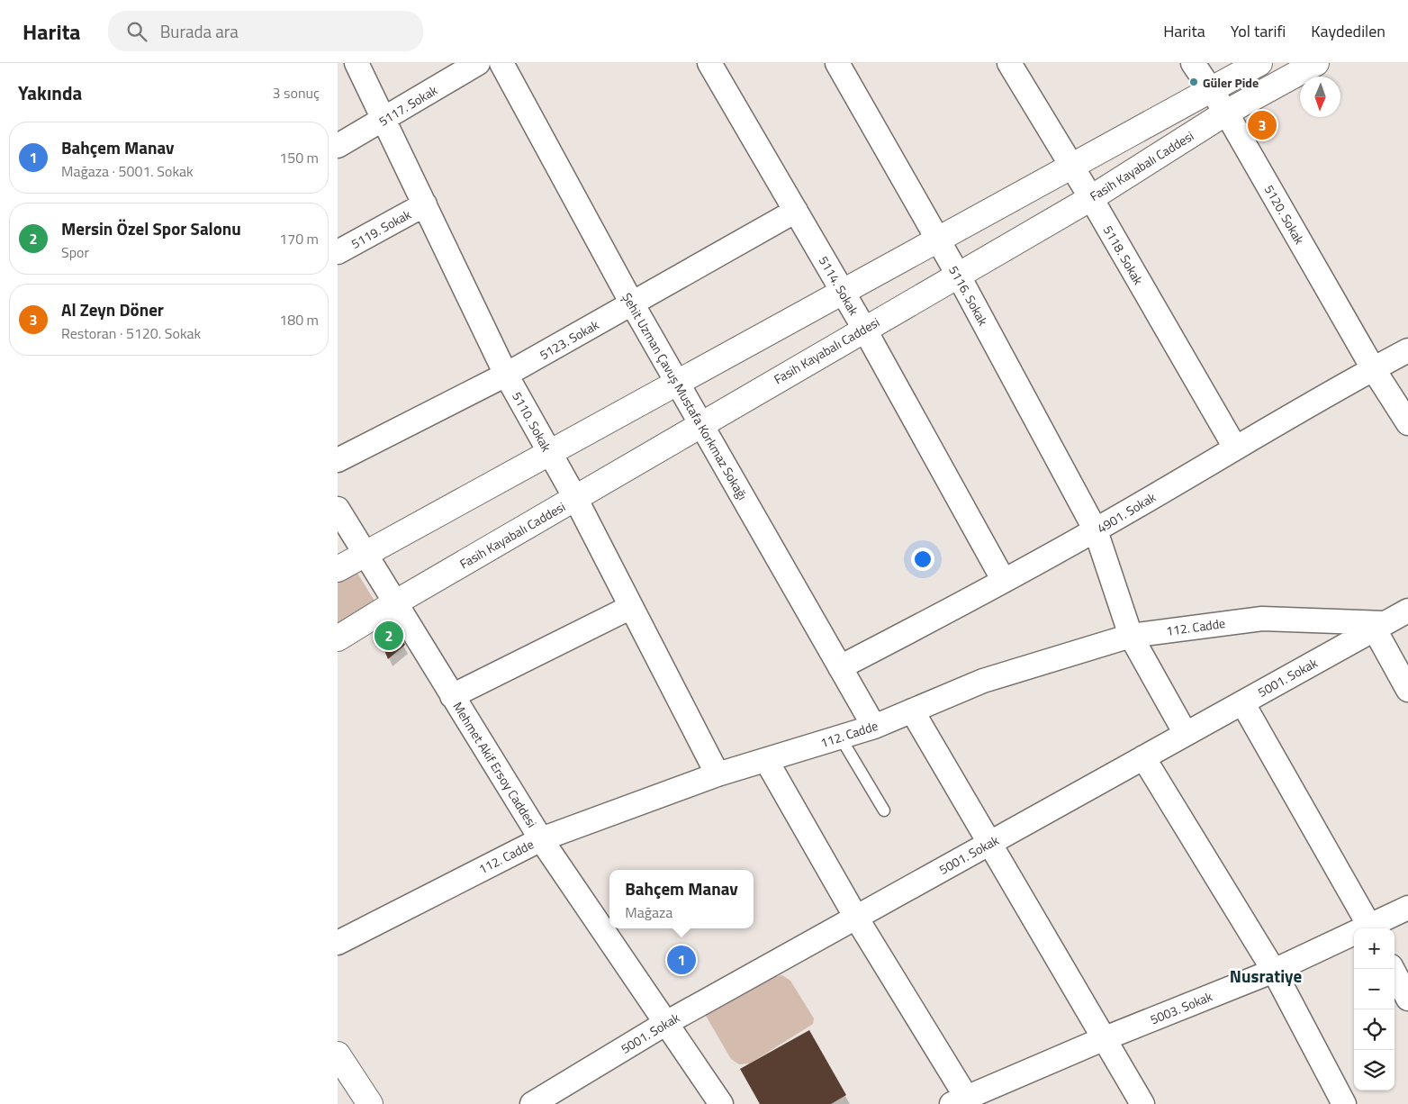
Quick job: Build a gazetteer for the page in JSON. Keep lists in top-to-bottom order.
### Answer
{
  "streets": {
    "street": [
      "5117. Sokak",
      "Fasih Kayabalı Caddesi",
      "5120. Sokak",
      "5119. Sokak",
      "5118. Sokak",
      "5114. Sokak",
      "5116. Sokak",
      "5123. Sokak",
      "Şehit Uzman Çavuş Mustafa Korkmaz Sokağı",
      "5110. Sokak",
      "4901. Sokak",
      "112. Cadde",
      "5001. Sokak",
      "Mehmet Akif Ersoy Caddesi",
      "5003. Sokak"
    ]
  },
  "crossings": [
    ["5117. Sokak", "5110. Sokak"],
    ["Fasih Kayabalı Caddesi", "5120. Sokak"],
    ["Fasih Kayabalı Caddesi", "5118. Sokak"],
    ["Fasih Kayabalı Caddesi", "5114. Sokak"],
    ["Fasih Kayabalı Caddesi", "5116. Sokak"],
    ["Fasih Kayabalı Caddesi", "Şehit Uzman Çavuş Mustafa Korkmaz Sokağı"],
    ["Fasih Kayabalı Caddesi", "5110. Sokak"],
    ["Fasih Kayabalı Caddesi", "Mehmet Akif Ersoy Caddesi"],
    ["5120. Sokak", "4901. Sokak"],
    ["5119. Sokak", "5110. Sokak"],
    ["5118. Sokak", "4901. Sokak"],
    ["5114. Sokak", "5123. Sokak"],
    ["5114. Sokak", "4901. Sokak"],
    ["5116. Sokak", "4901. Sokak"],
    ["5116. Sokak", "112. Cadde"],
    ["5116. Sokak", "5001. Sokak"],
    ["5123. Sokak", "Şehit Uzman Çavuş Mustafa Korkmaz Sokağı"],
    ["5123. Sokak", "5110. Sokak"],
    ["Şehit Uzman Çavuş Mustafa Korkmaz Sokağı", "4901. Sokak"],
    ["Şehit Uzman Çavuş Mustafa Korkmaz Sokağı", "112. Cadde"],
    ["5110. Sokak", "112. Cadde"],
    ["112. Cadde", "5001. Sokak"],
    ["112. Cadde", "Mehmet Akif Ersoy Caddesi"],
    ["5001. Sokak", "Mehmet Akif Ersoy Caddesi"]
  ],
  "districts": ["Nusratiye"],
  "places": ["Güler Pide"],
  "north": "bottom",
  "page": {
    "header": "Harita",
    "search": "Burada ara",
    "nav": ["Harita", "Yol tarifi", "Kaydedilen"],
    "heading": ["Yakında", "3 sonuç"],
    "pins": ["3", "2", "1"],
    "list": [
      {
        "mark": "1",
        "name": "Bahçem Manav",
        "note": "Mağaza · 5001. Sokak",
        "value": "150 m"
      },
      {
        "mark": "2",
        "name": "Mersin Özel Spor Salonu",
        "note": "Spor",
        "value": "170 m"
      },
      {
        "mark": "3",
        "name": "Al Zeyn Döner",
        "note": "Restoran · 5120. Sokak",
        "value": "180 m"
      }
    ],
    "popup": ["Bahçem Manav", "Mağaza"],
    "map_buttons": ["+", "−"]
  }
}
